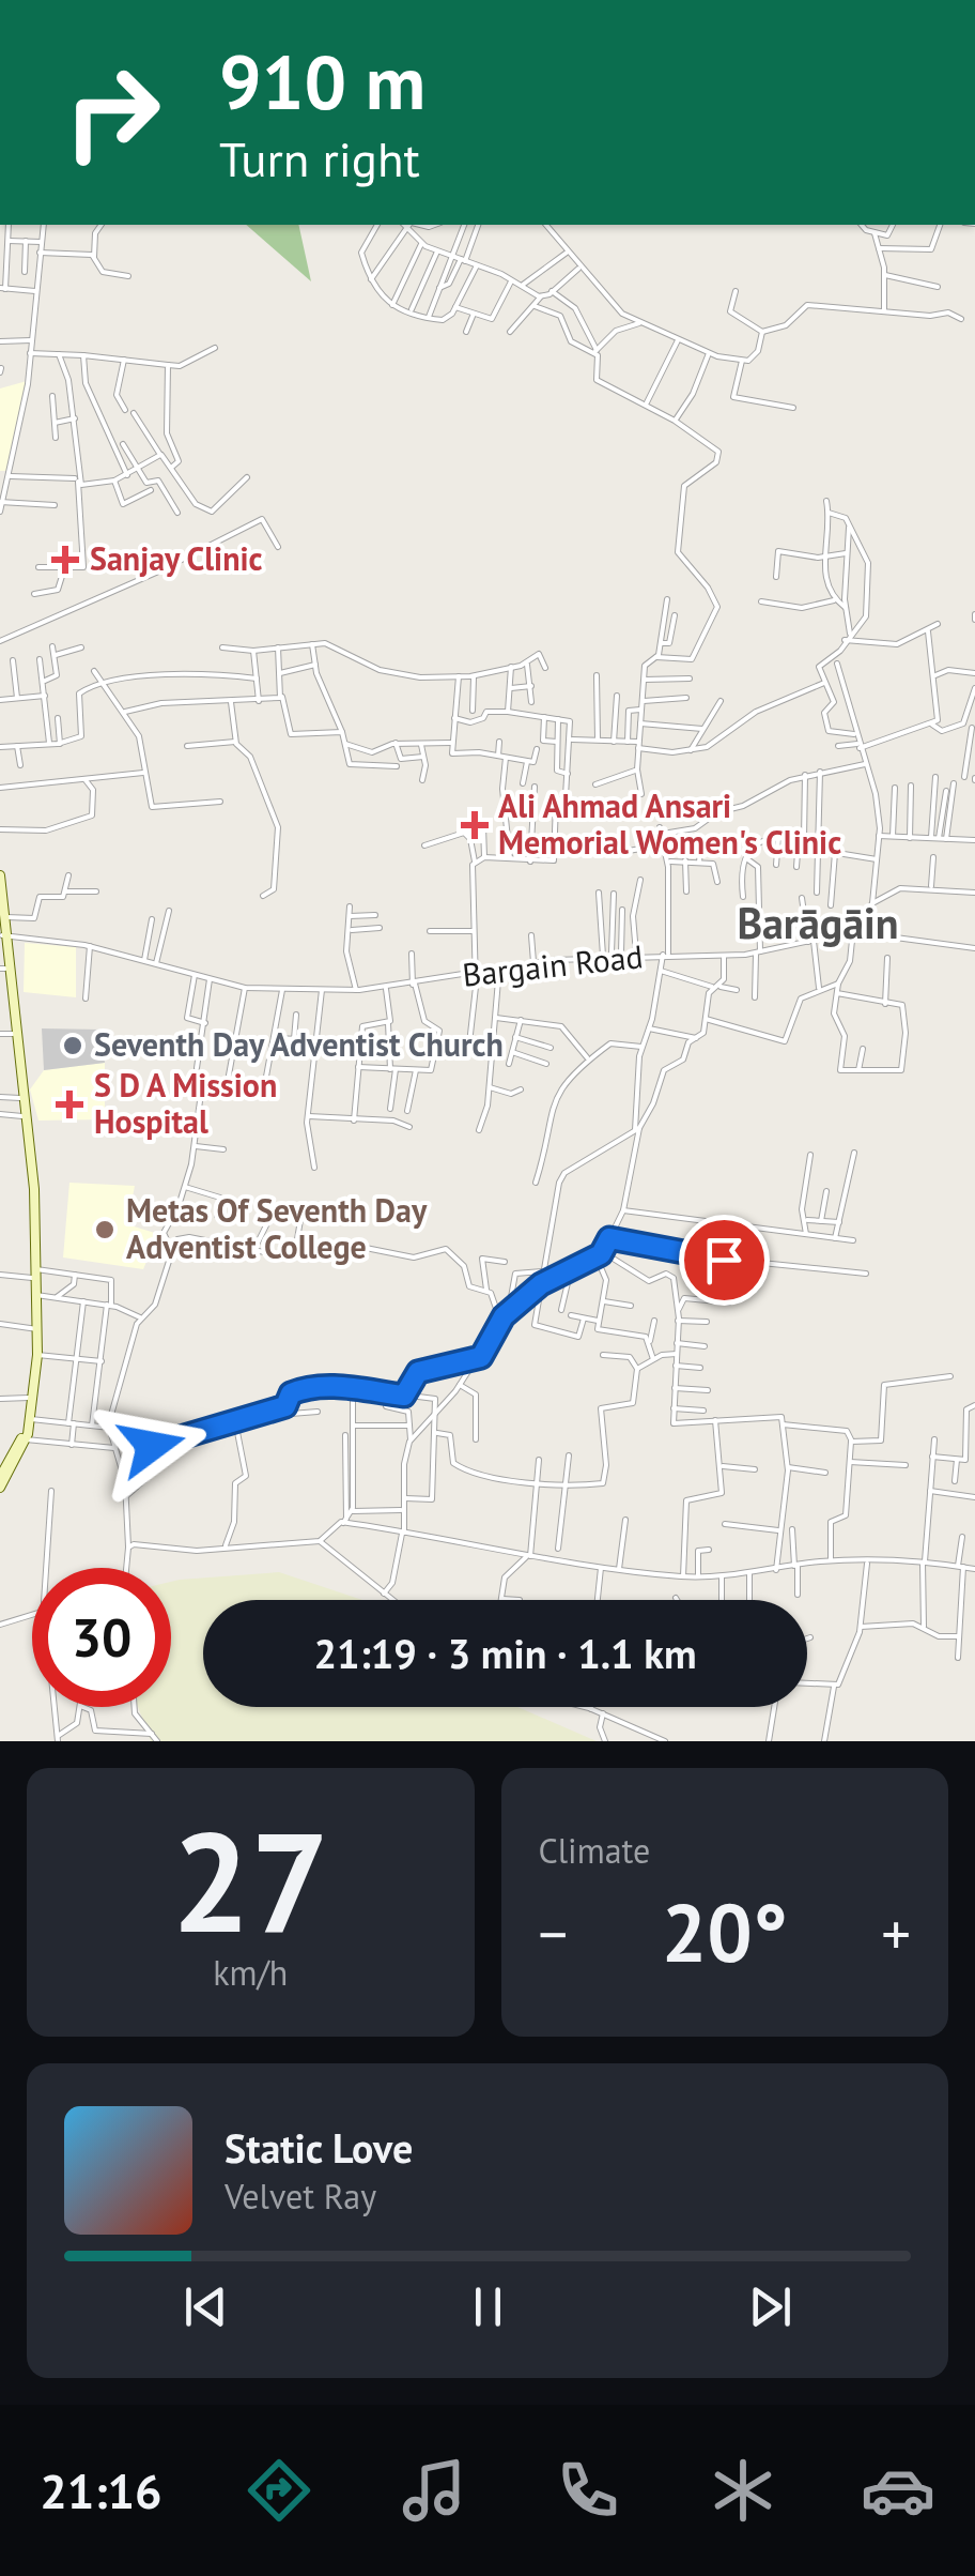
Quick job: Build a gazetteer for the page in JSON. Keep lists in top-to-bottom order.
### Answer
{
  "streets": {
    "street": ["Bargain Road"]
  },
  "districts": ["Barāgāin"],
  "places": {
    "health": ["Sanjay Clinic", "Ali Ahmad Ansari Memorial Women's Clinic", "S D A Mission Hospital"],
    "other": ["Seventh Day Adventist Church", "Metas Of Seventh Day Adventist College"]
  },
  "page": {
    "turn": ["910 m", "Turn right"],
    "limit": "30",
    "trip": "21:19 · 3 min · 1.1 km",
    "tile": [
      ["27", "km/h"],
      "Climate"
    ],
    "heat": ["−", "20°", "+"],
    "song": ["Static Love", "Velvet Ray"],
    "tabs": "21:16"
  }
}
